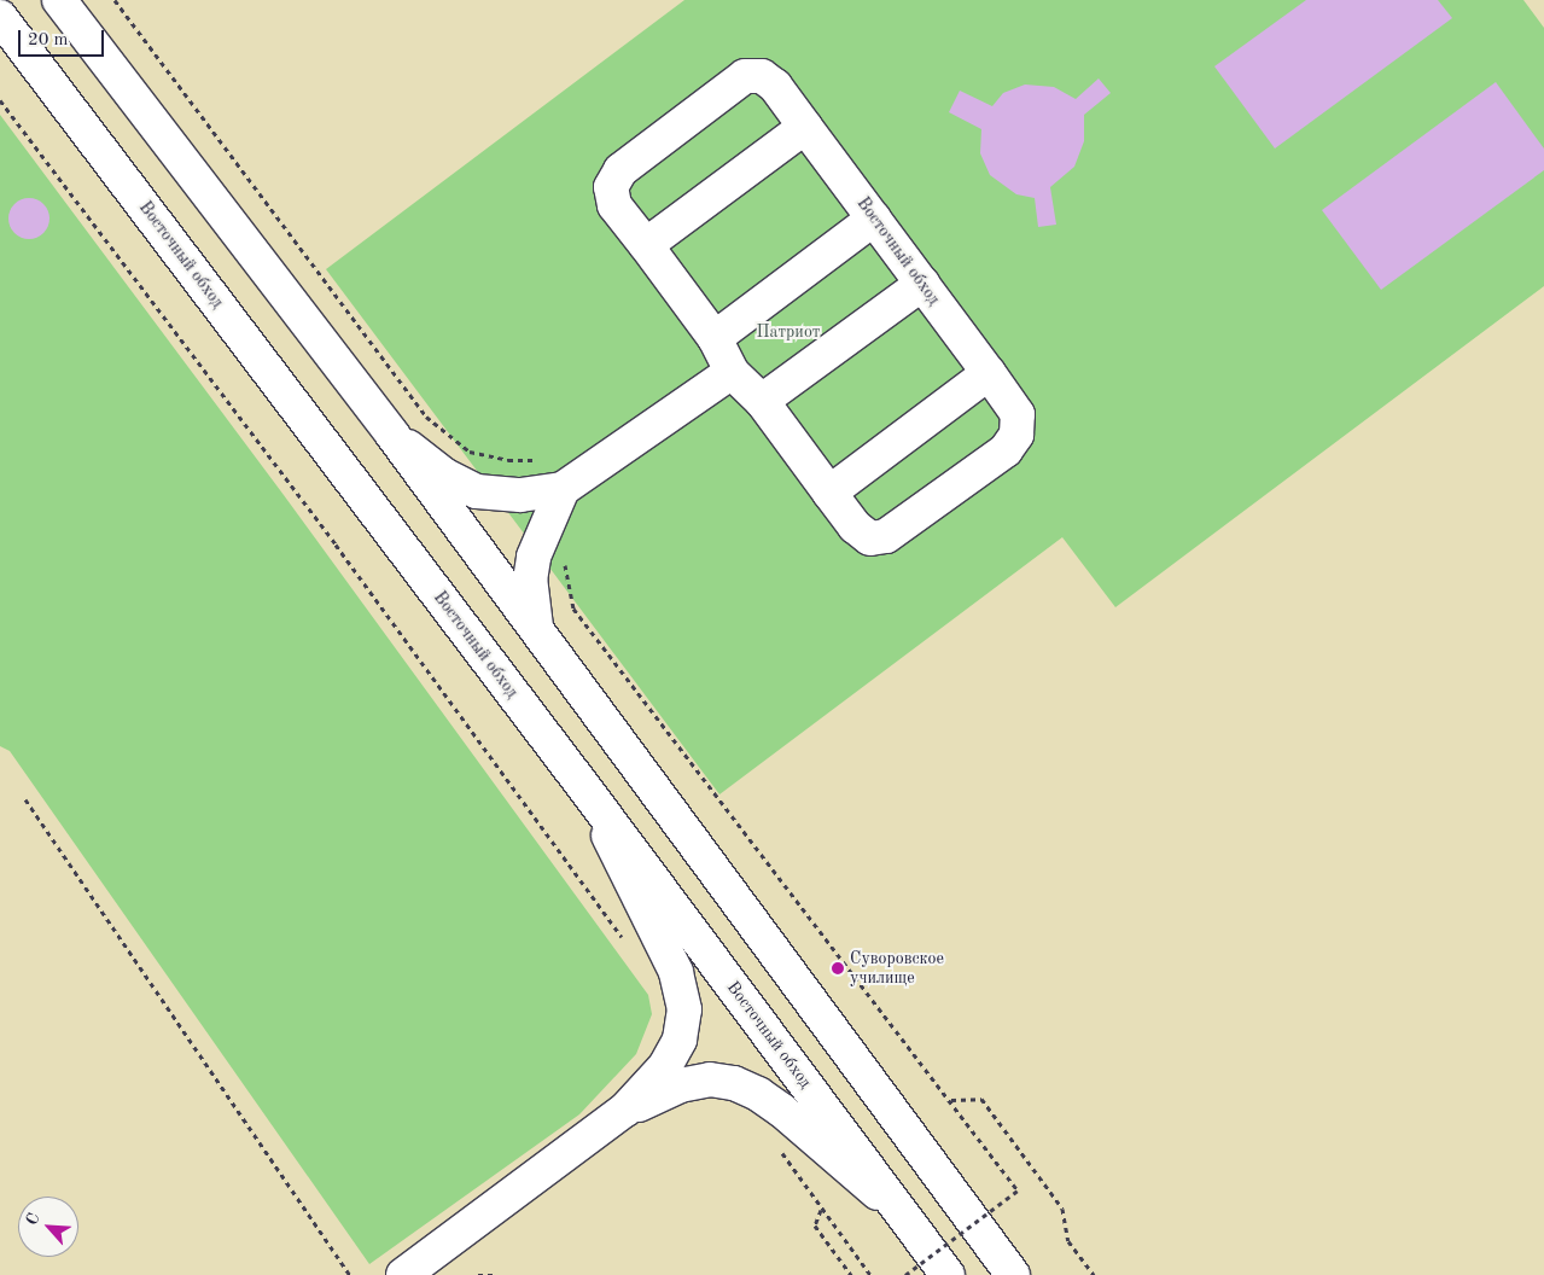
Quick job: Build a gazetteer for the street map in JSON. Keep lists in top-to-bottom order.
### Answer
{
  "streets": {
    "main road": ["Восточный обход"]
  },
  "parks": ["Патриот"],
  "places": ["Суворовское училище"],
  "scale_bar": "20 m",
  "north": "top left"
}
